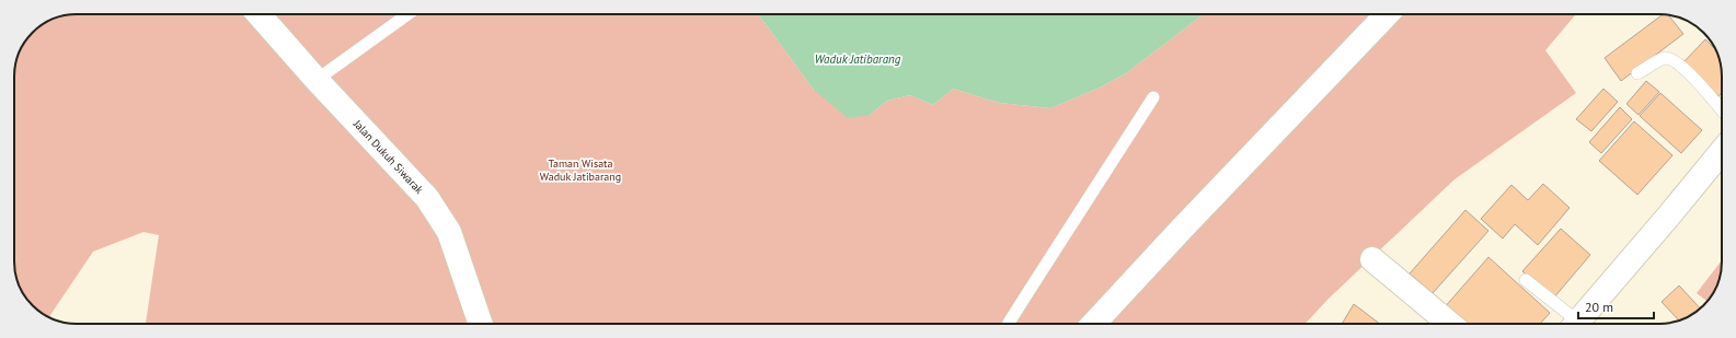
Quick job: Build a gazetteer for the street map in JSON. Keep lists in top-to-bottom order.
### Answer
{
  "streets": {
    "street": ["Jalan Dukuh Siwarak"]
  },
  "water": ["Waduk Jatibarang"],
  "parks": ["Taman Wisata Waduk Jatibarang"],
  "scale_bar": "20 m"
}
